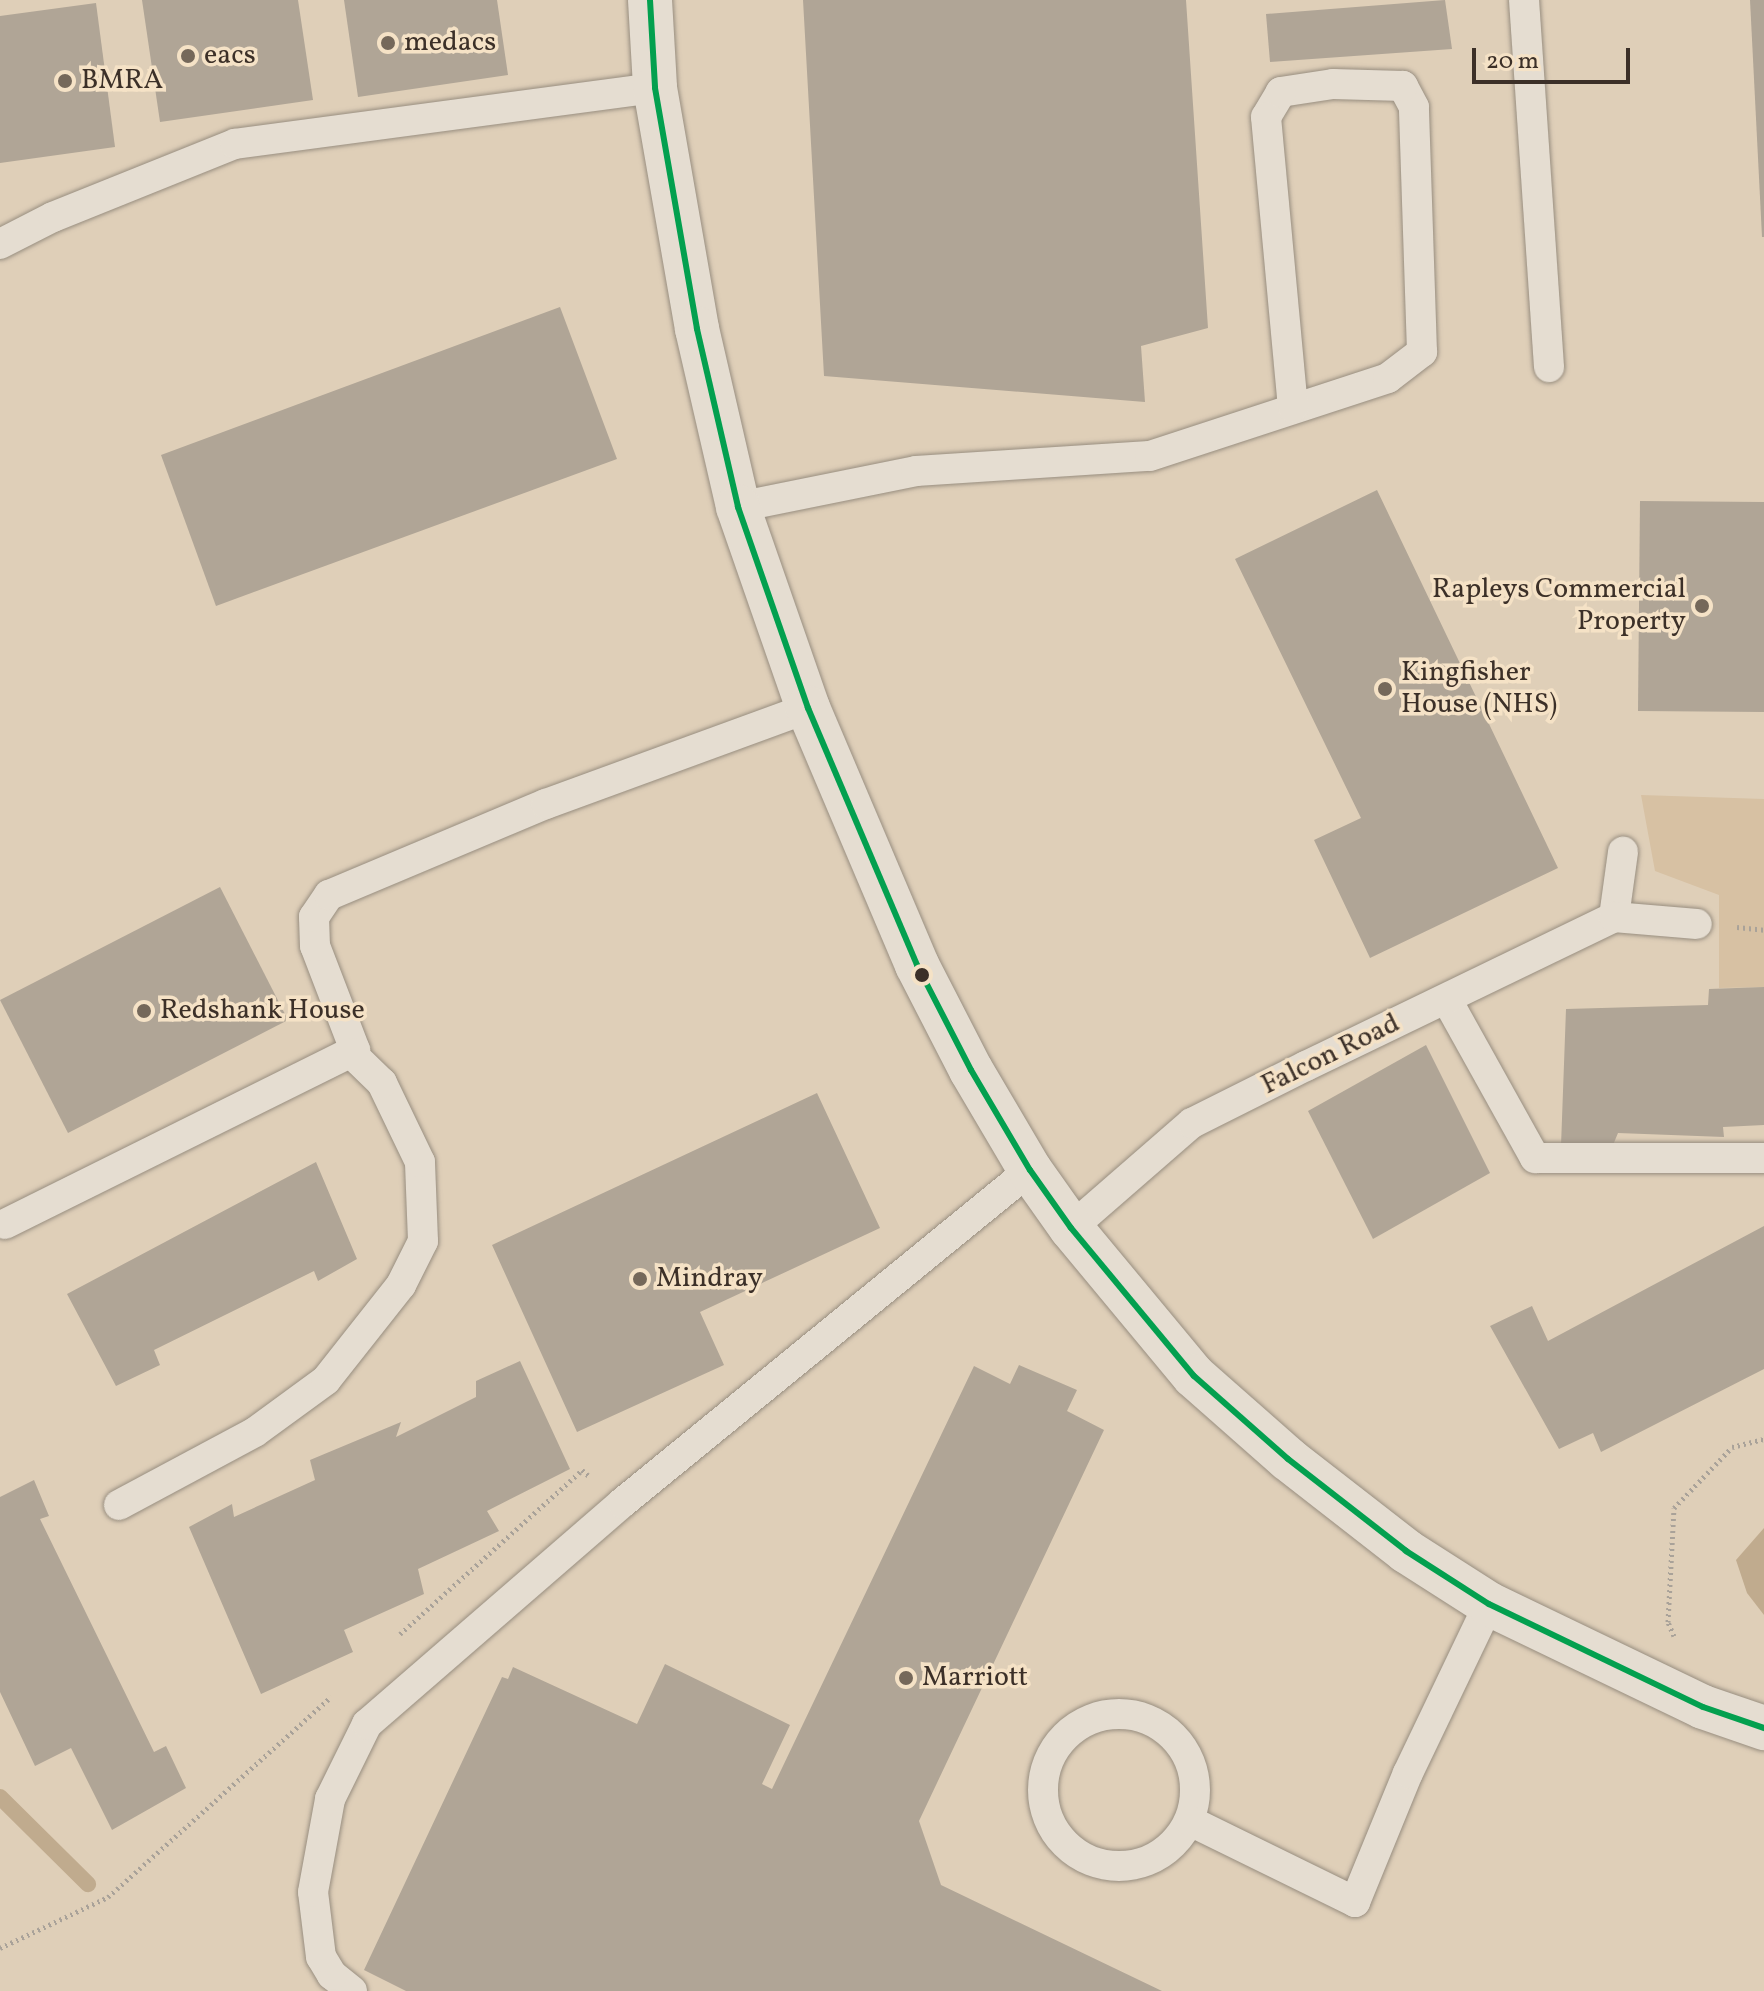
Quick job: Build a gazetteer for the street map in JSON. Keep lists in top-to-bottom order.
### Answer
{
  "streets": {
    "lane": ["Falcon Road"]
  },
  "places": [
    "medacs",
    "eacs",
    "BMRA",
    "Rapleys Commercial Property",
    "Kingfisher House (NHS)",
    "Redshank House",
    "Mindray",
    "Marriott"
  ],
  "scale_bar": "20 m"
}
